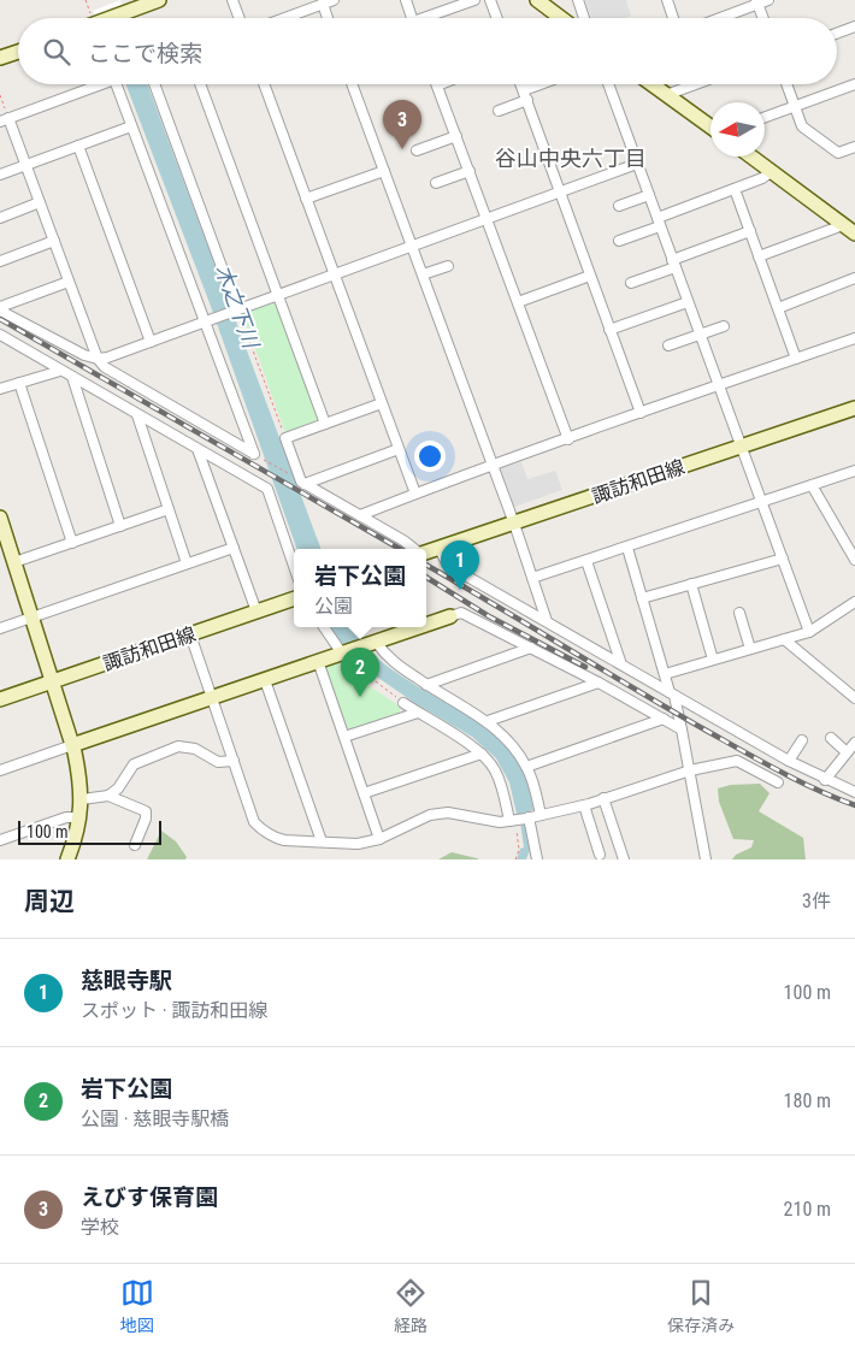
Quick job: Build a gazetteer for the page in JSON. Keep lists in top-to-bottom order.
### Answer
{
  "streets": {
    "street": ["諏訪和田線"]
  },
  "districts": ["谷山中央六丁目"],
  "water": ["木之下川"],
  "scale_bar": "100 m",
  "north": "left",
  "page": {
    "search": "ここで検索",
    "pins": ["3", "1", "2"],
    "popup": ["岩下公園", "公園"],
    "scale": "100 m",
    "heading": ["周辺", "3件"],
    "list": [
      {
        "mark": "1",
        "name": "慈眼寺駅",
        "note": "スポット · 諏訪和田線",
        "value": "100 m"
      },
      {
        "mark": "2",
        "name": "岩下公園",
        "note": "公園 · 慈眼寺駅橋",
        "value": "180 m"
      },
      {
        "mark": "3",
        "name": "えびす保育園",
        "note": "学校",
        "value": "210 m"
      }
    ],
    "nav": ["地図", "経路", "保存済み"]
  }
}
